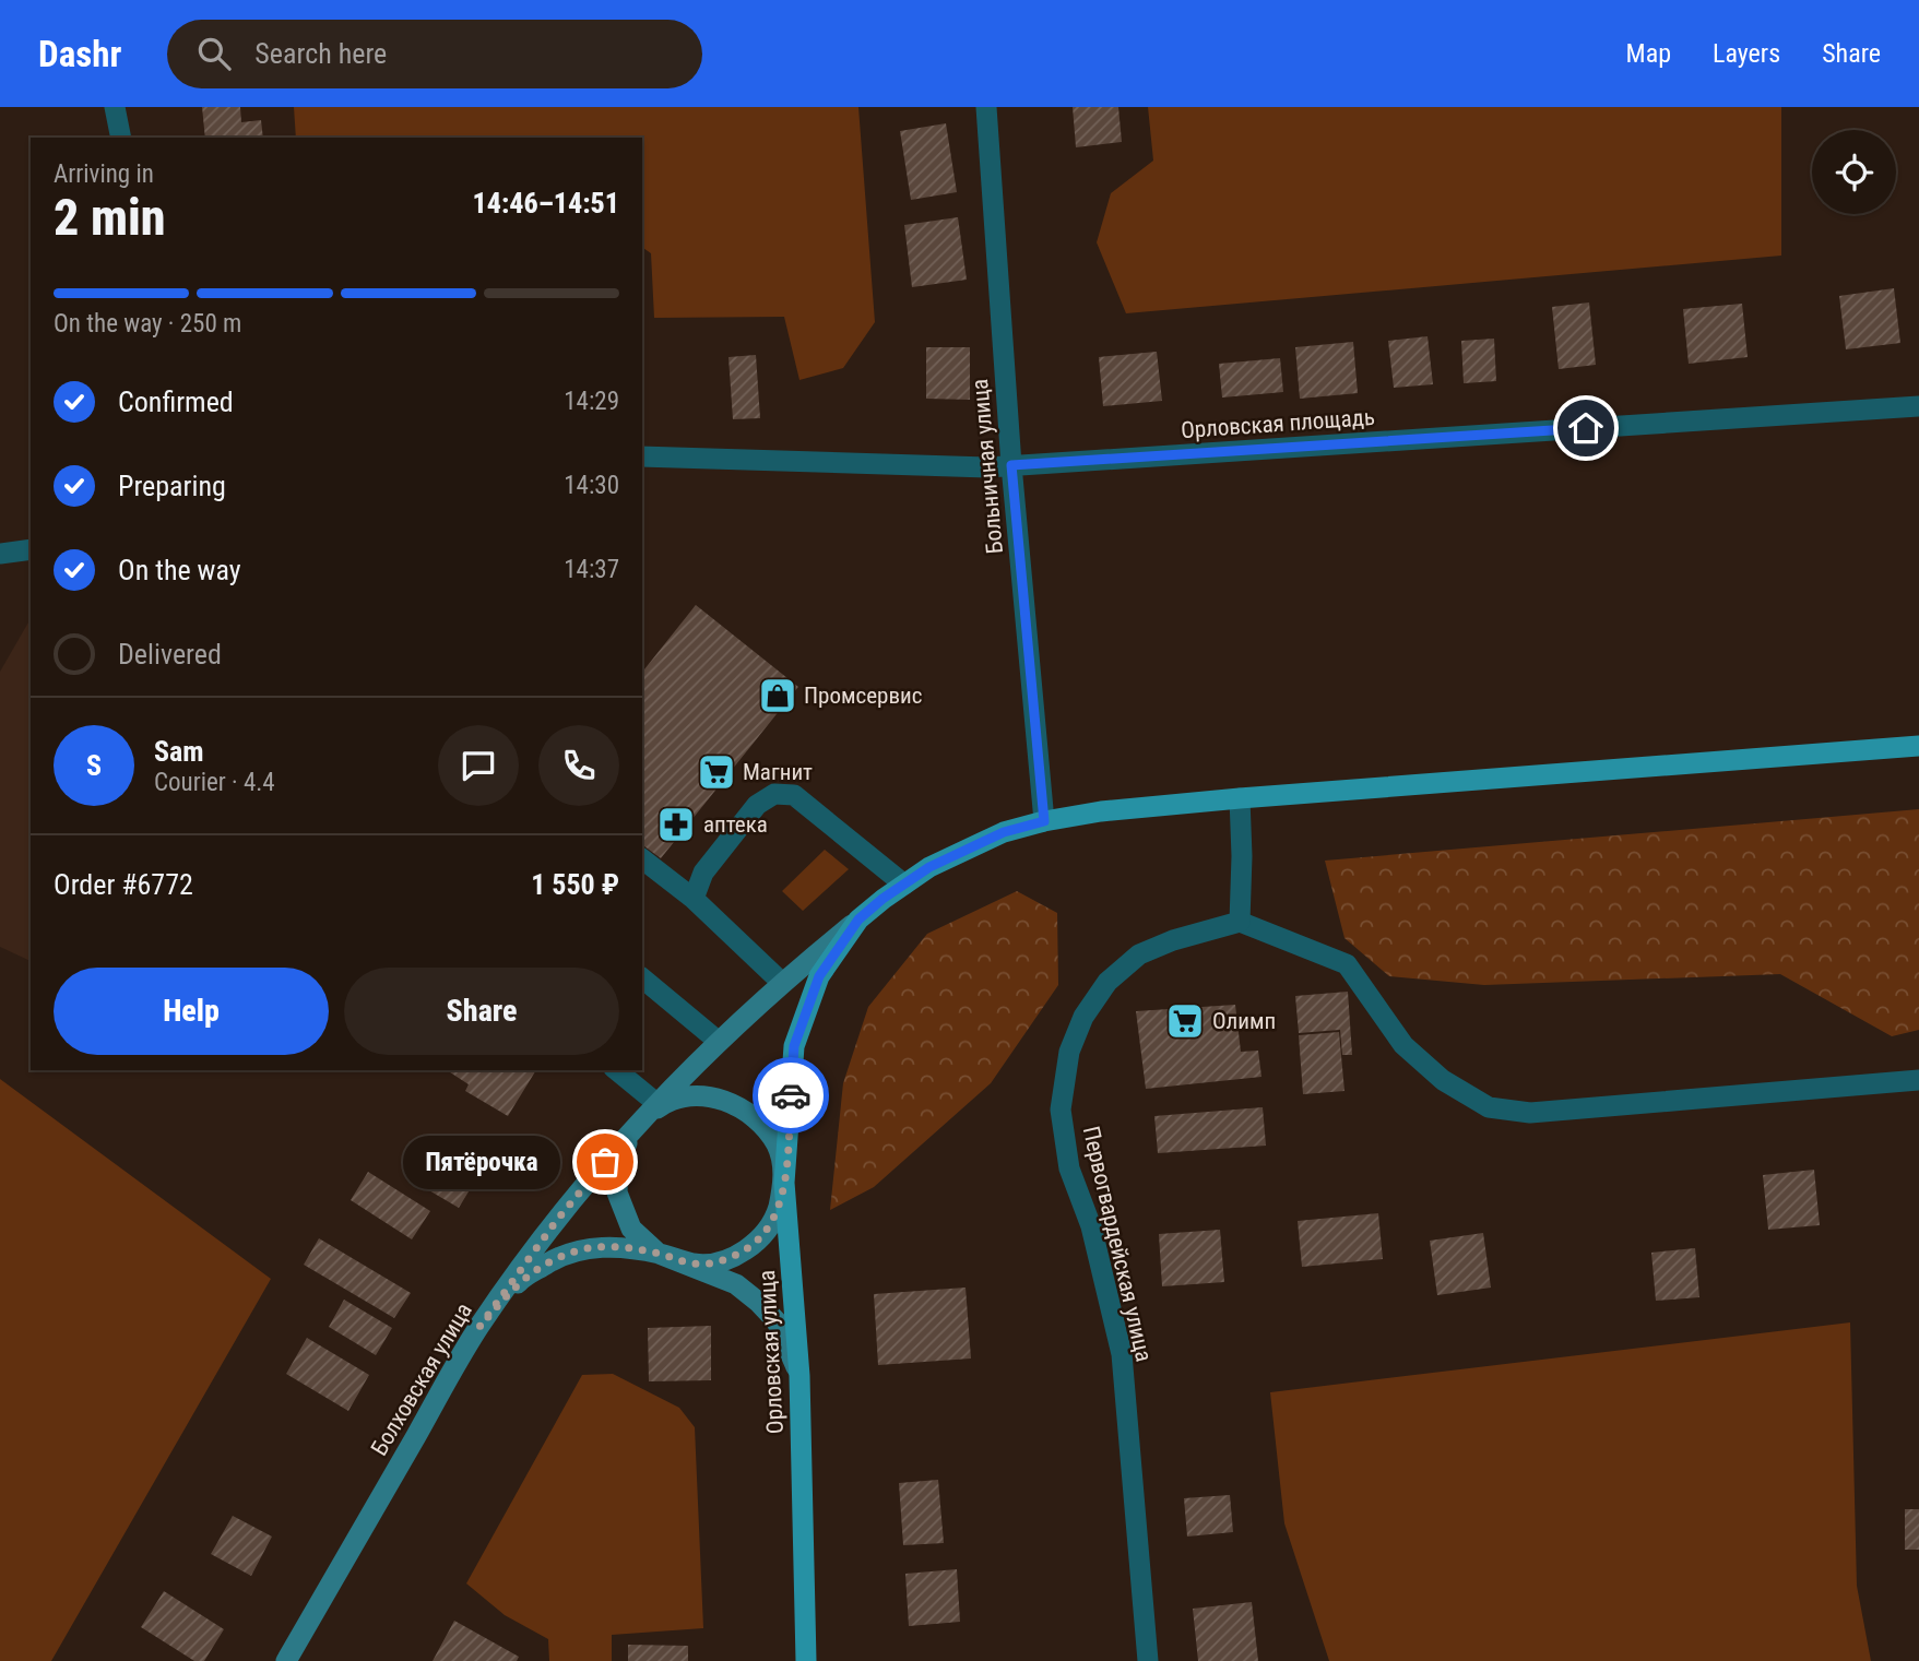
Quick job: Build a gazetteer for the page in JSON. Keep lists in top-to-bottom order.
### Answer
{
  "streets": {
    "main road": ["Орловская улица", "Болховская улица"],
    "street": ["Орловская площадь", "Больничная улица", "Первогвардейская улица"]
  },
  "crossings": [
    ["Орловская площадь", "Больничная улица"],
    ["Орловская улица", "Болховская улица"]
  ],
  "places": {
    "shop": ["Промсервис"],
    "supermarket": ["Магнит", "Олимп"],
    "pharmacy": ["аптека"],
    "other": ["Пятёрочка"]
  },
  "page": {
    "header": "Dashr",
    "search": "Search here",
    "nav": ["Map", "Layers", "Share"],
    "heading": ["2 min", "Arriving in", "14:46–14:51"],
    "panel": [
      "Sam",
      "Courier · 4.4",
      "Order #6772",
      "1 550 ₽"
    ],
    "bar": "On the way · 250 m",
    "list": [
      ["Confirmed", "14:29"],
      ["Preparing", "14:30"],
      ["On the way", "14:37"],
      "Delivered"
    ],
    "round": "S",
    "buttons": ["Help", "Share"],
    "bubble": "Пятёрочка"
  }
}
